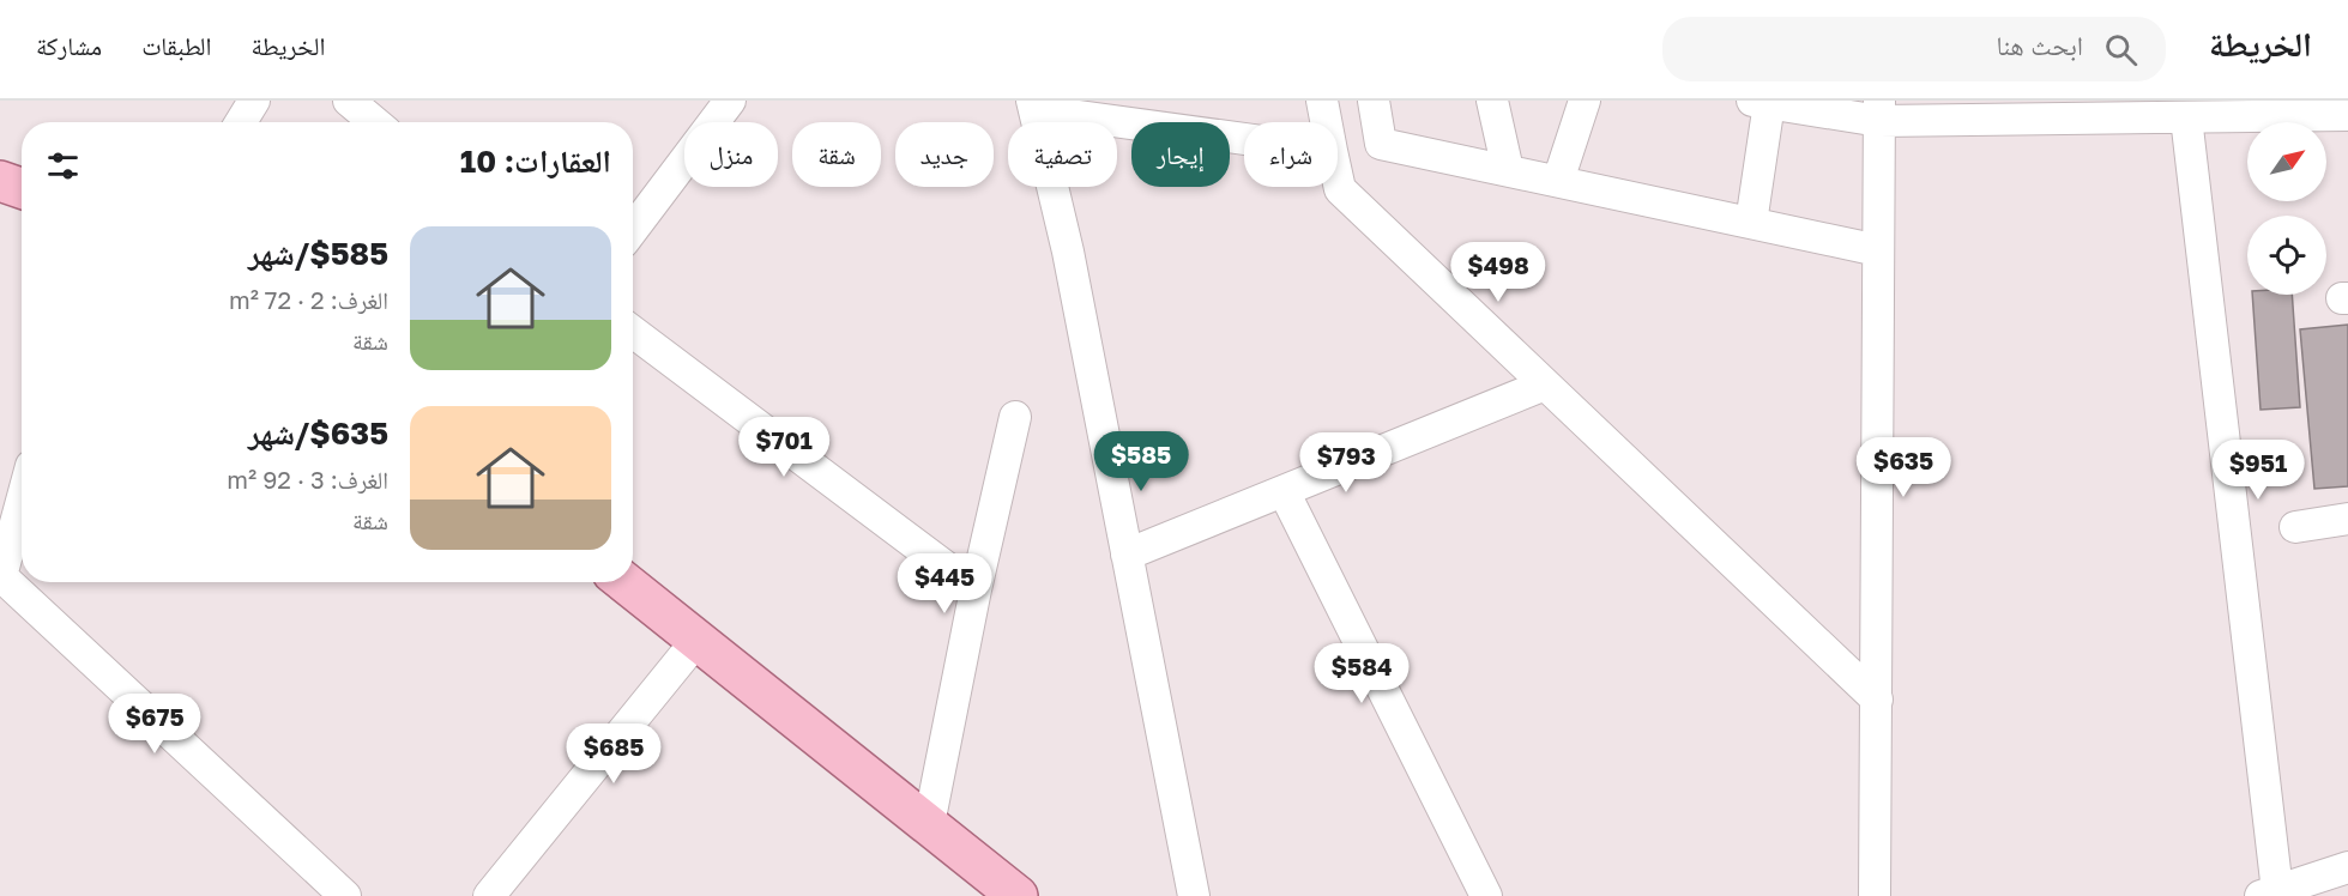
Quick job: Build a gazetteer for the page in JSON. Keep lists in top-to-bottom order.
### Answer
{
  "north": "top right",
  "page": {
    "header": "الخريطة",
    "search": "ابحث هنا",
    "nav": ["الخريطة", "الطبقات", "مشاركة"],
    "chip": [
      "شراء",
      "إيجار",
      "تصفية",
      "جديد",
      "شقة",
      "منزل"
    ],
    "heading": "العقارات: 10",
    "list": [
      {
        "name": "$585/شهر",
        "note": "الغرف: 2 · 72 m² · شقة"
      },
      {
        "name": "$635/شهر",
        "note": "الغرف: 3 · 92 m² · شقة"
      }
    ],
    "price": [
      "$498",
      "$701",
      "$585",
      "$793",
      "$635",
      "$951",
      "$445",
      "$584",
      "$675",
      "$685"
    ]
  }
}
